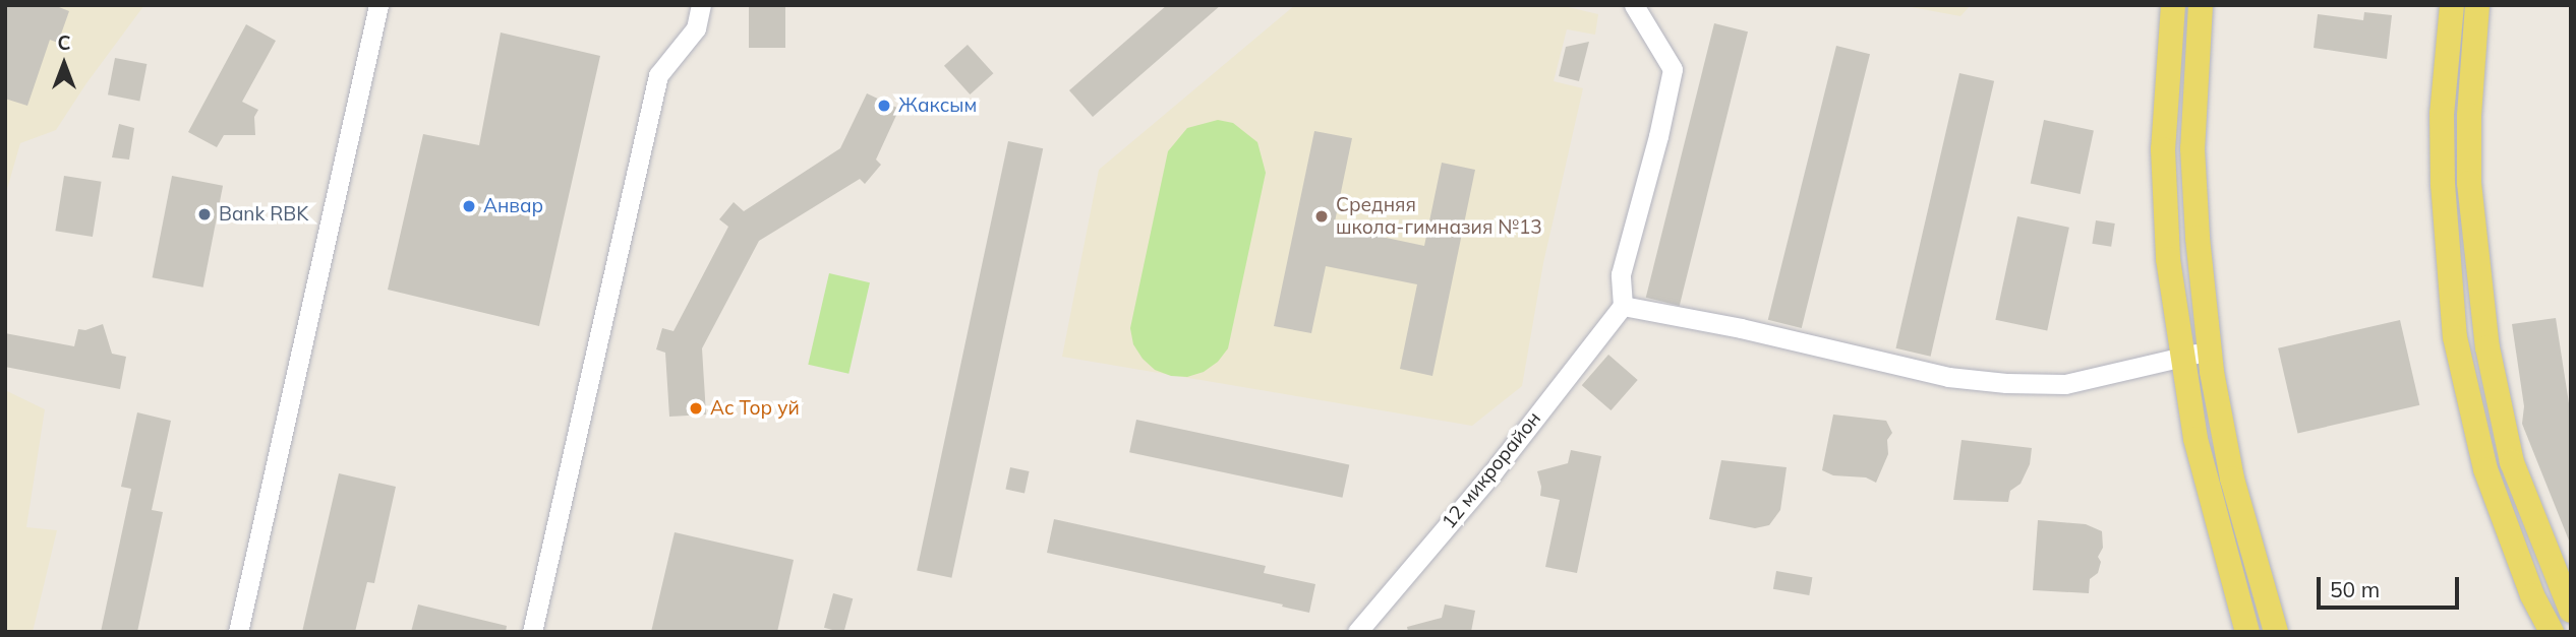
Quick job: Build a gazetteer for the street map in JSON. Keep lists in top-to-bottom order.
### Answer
{
  "streets": {
    "street": ["12 микрорайон"]
  },
  "places": [
    "Жаксым",
    "Анвар",
    "Bank RBK",
    "Средняя школа-гимназия №13",
    "Ас Тор уй"
  ],
  "scale_bar": "50 m",
  "north": "top"
}
